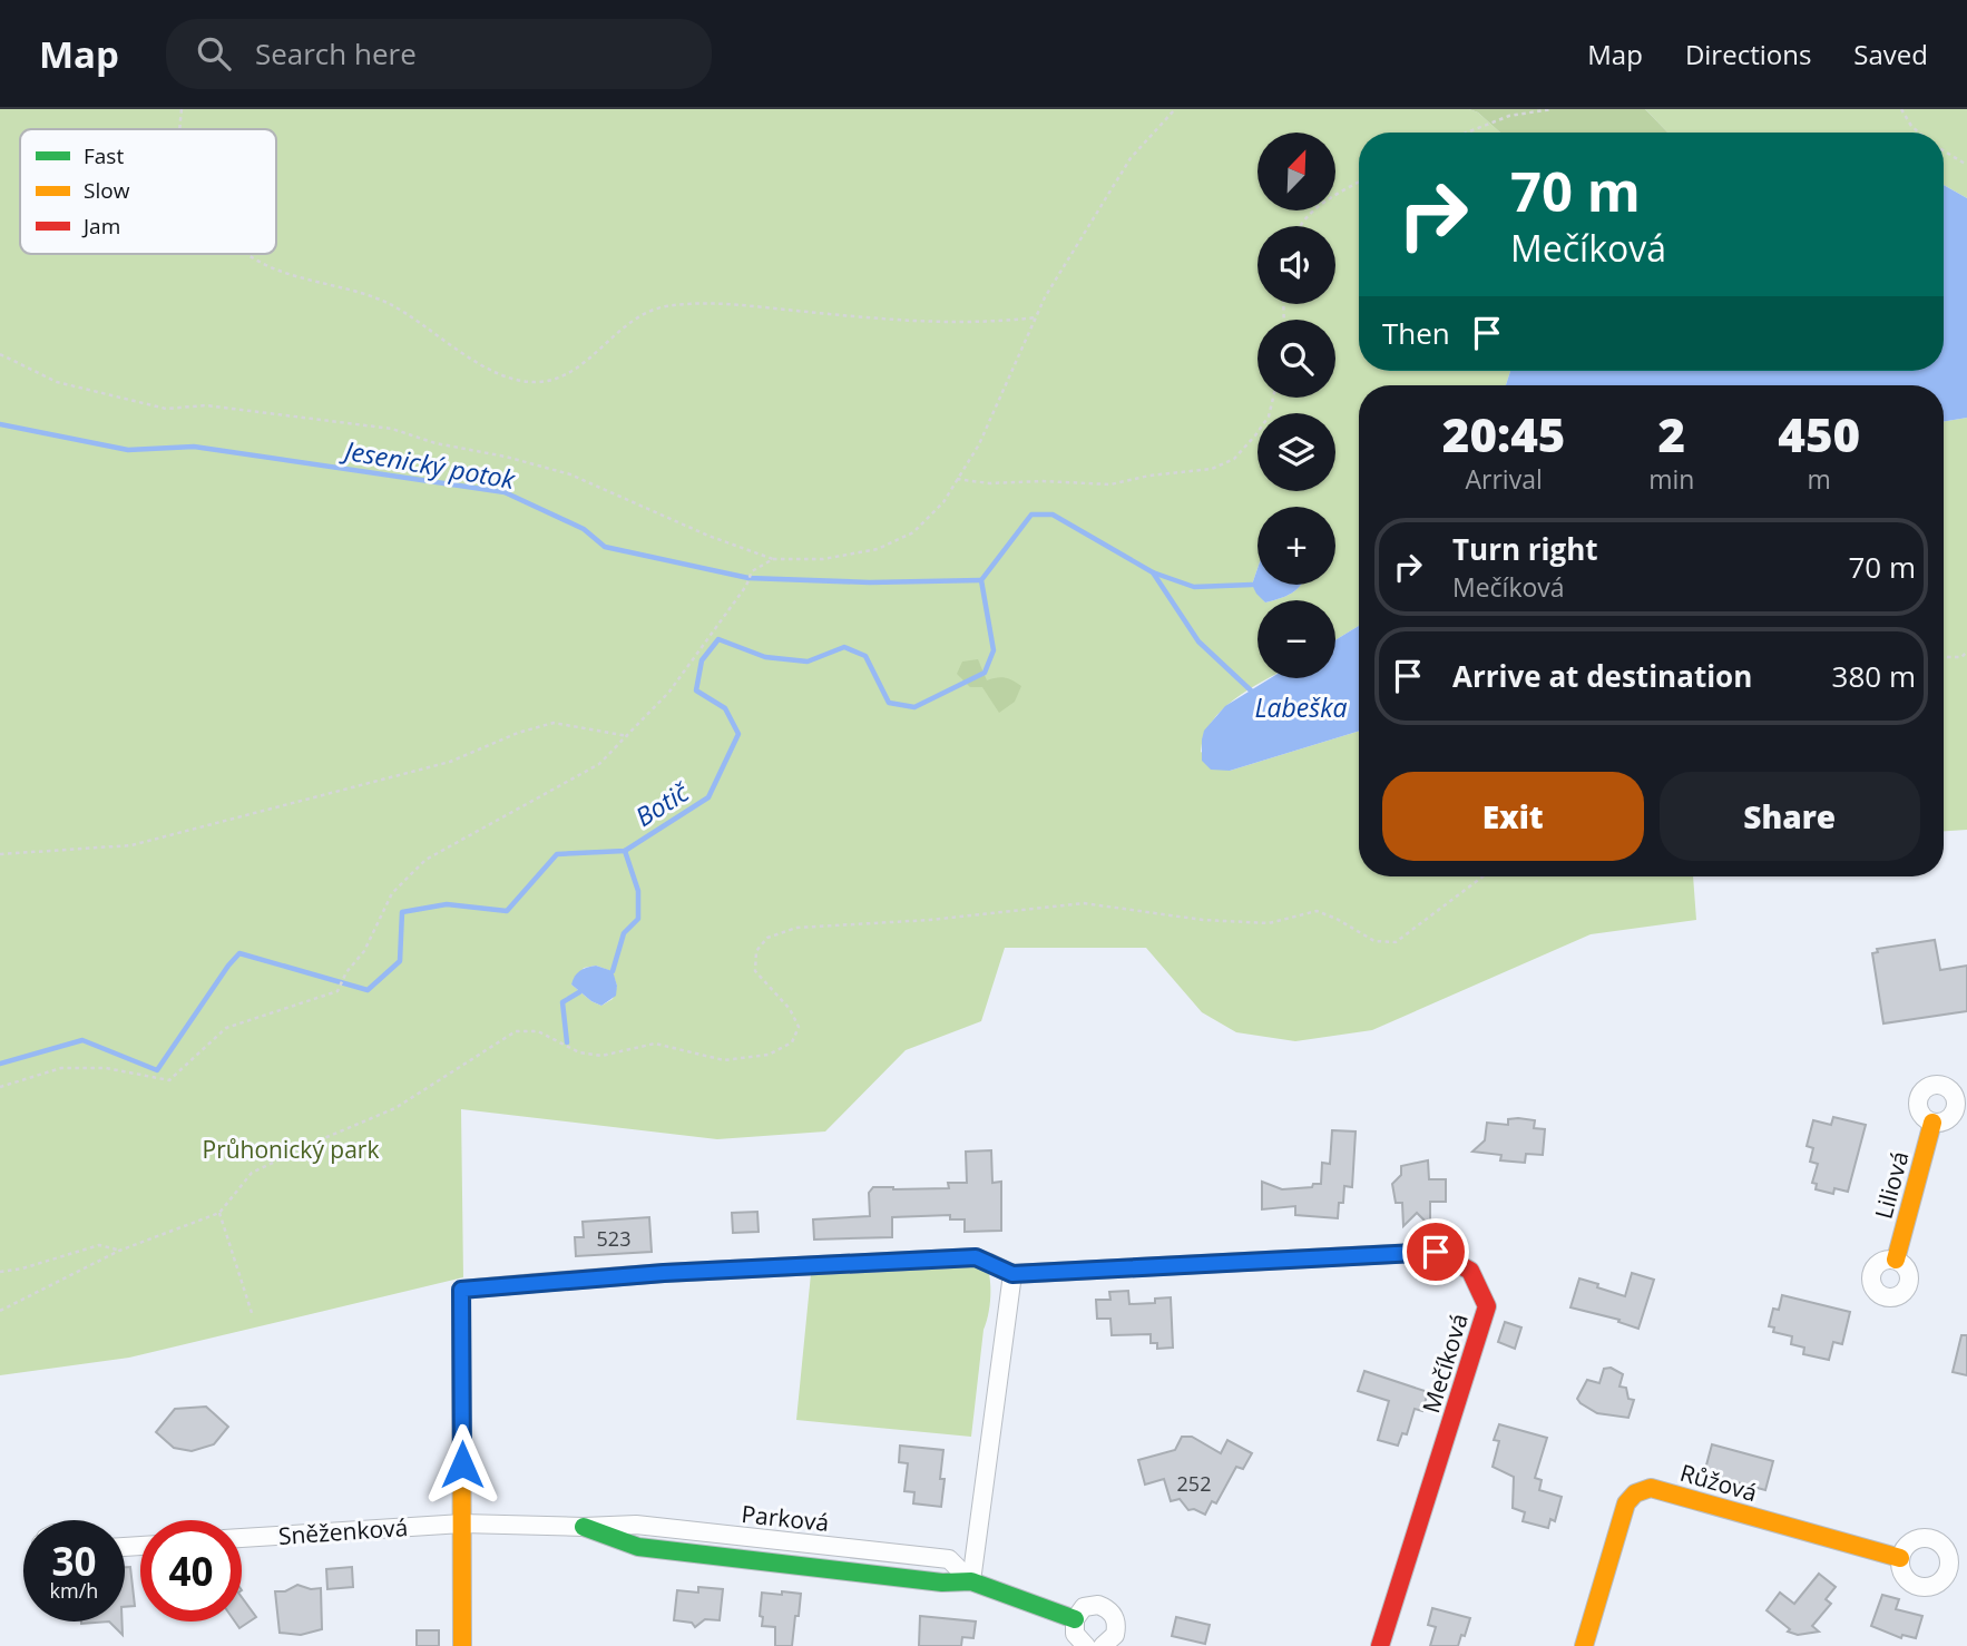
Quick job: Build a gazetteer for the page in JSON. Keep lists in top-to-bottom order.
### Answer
{
  "streets": {
    "street": [
      "Liliová",
      "Mečíková",
      "Růžová",
      "Parková",
      "Sněženková"
    ]
  },
  "crossings": [
    ["Mečíková", "Parková"],
    ["Mečíková", "Sněženková"],
    ["Parková", "Sněženková"]
  ],
  "water": ["Jesenický potok", "Labeška", "Botič"],
  "parks": ["Průhonický park"],
  "house_numbers": ["523", "252"],
  "legend": ["Fast", "Slow", "Jam"],
  "north": "top right",
  "page": {
    "header": "Map",
    "search": "Search here",
    "nav": ["Map", "Directions", "Saved"],
    "map_buttons": ["+", "−"],
    "turn": ["70 m", "Mečíková"],
    "then": "Then",
    "eta": [
      "20:45",
      "Arrival",
      "2",
      "min",
      "450",
      "m"
    ],
    "list": [
      {
        "name": "Turn right",
        "note": "Mečíková",
        "value": "70 m"
      },
      {
        "name": "Arrive at destination",
        "value": "380 m"
      }
    ],
    "buttons": ["Exit", "Share"],
    "speed": "30 km/h",
    "limit": "40"
  }
}
